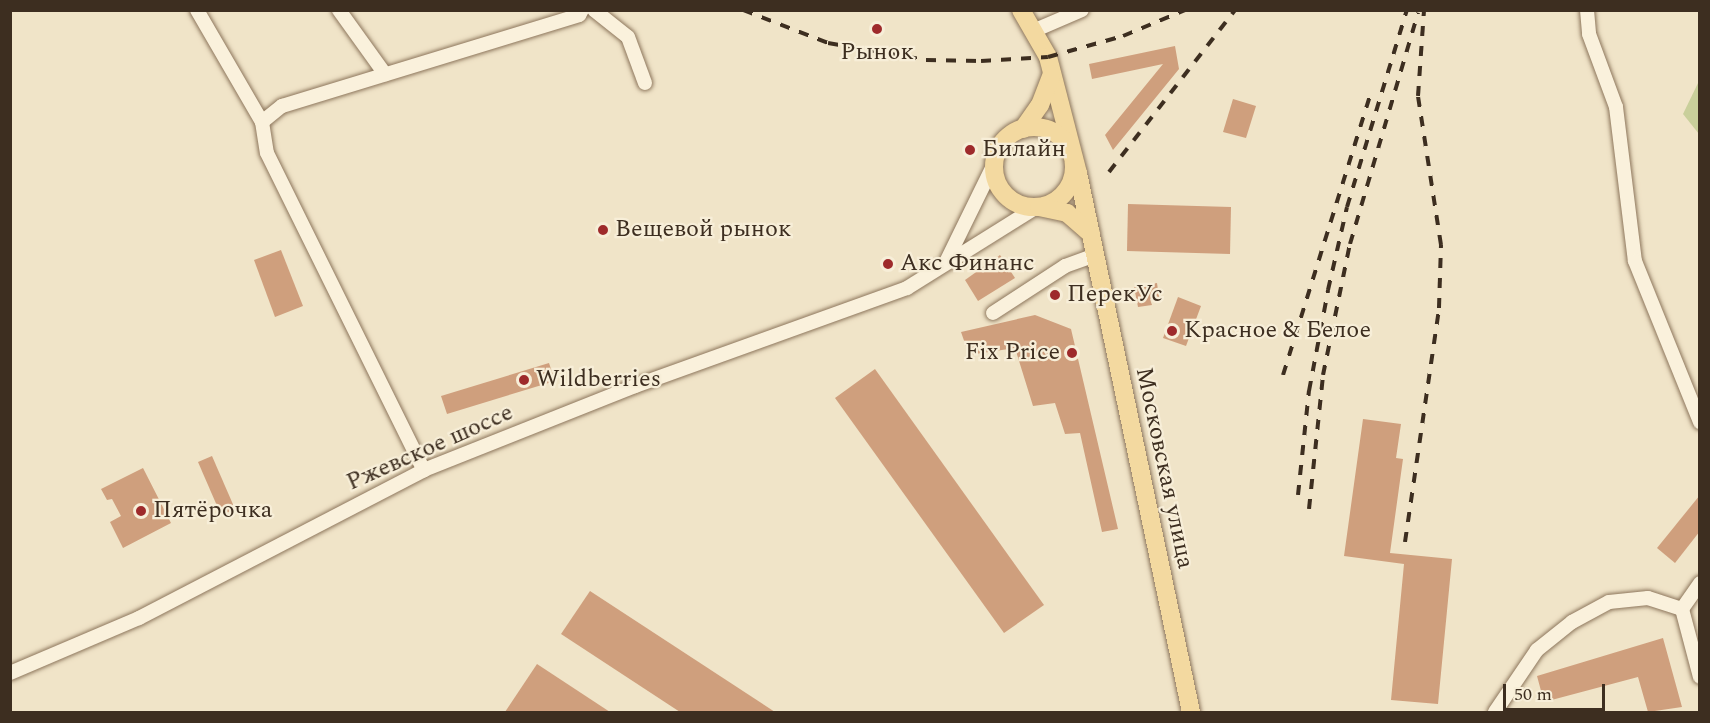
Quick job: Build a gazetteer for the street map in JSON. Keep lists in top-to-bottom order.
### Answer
{
  "streets": {
    "main road": ["Московская улица"],
    "street": ["Ржевское шоссе"]
  },
  "crossings": [
    ["Ржевское шоссе", "Московская улица"]
  ],
  "places": [
    "Рынок",
    "Билайн",
    "Вещевой рынок",
    "Акс Финанс",
    "ПерекУс",
    "Красное & Белое",
    "Fix Price",
    "Wildberries",
    "Пятёрочка"
  ],
  "scale_bar": "50 m"
}
